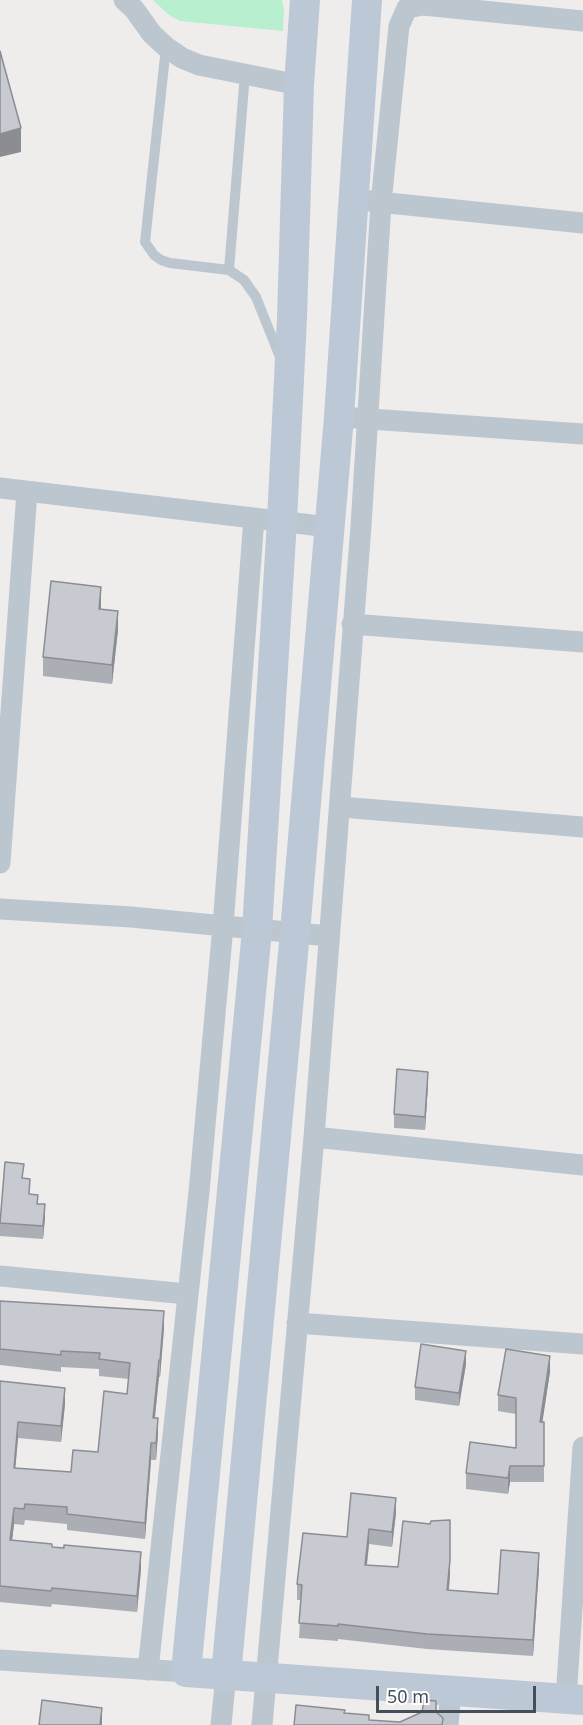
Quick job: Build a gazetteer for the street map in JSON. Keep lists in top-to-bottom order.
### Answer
{
  "scale_bar": "50 m"
}
